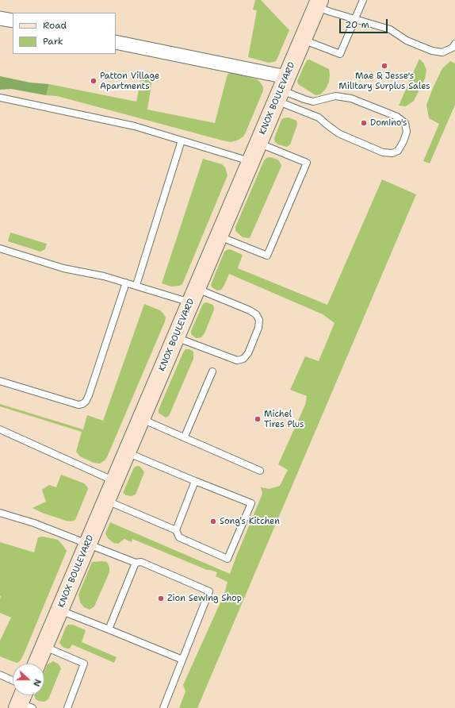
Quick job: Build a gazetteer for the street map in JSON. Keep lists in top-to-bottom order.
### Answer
{
  "streets": {
    "main road": ["KNOX BOULEVARD"]
  },
  "places": [
    "Mae & Jesse's Military Surplus Sales",
    "Patton Village Apartments",
    "Domino's",
    "Michel Tires Plus",
    "Song's Kitchen",
    "Zion Sewing Shop"
  ],
  "legend": ["Road", "Park"],
  "scale_bar": "20 m",
  "north": "right"
}
